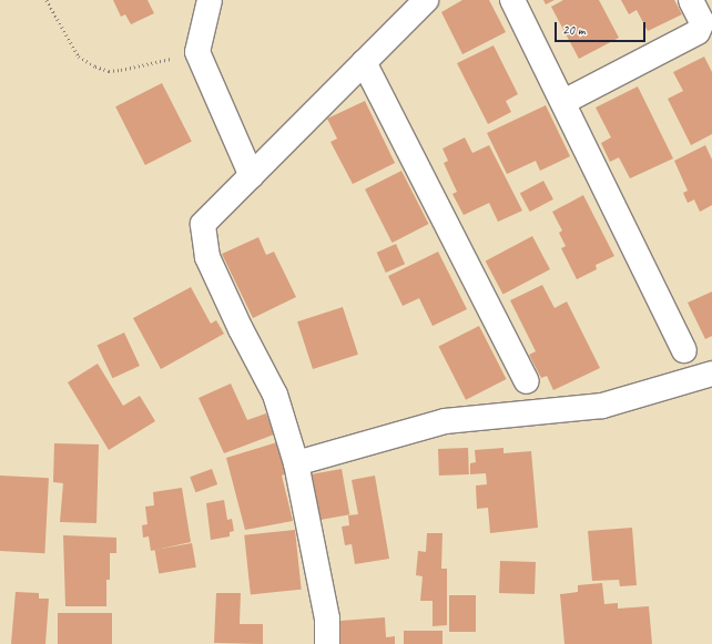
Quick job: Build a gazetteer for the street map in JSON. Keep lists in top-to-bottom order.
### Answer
{
  "scale_bar": "20 m"
}
